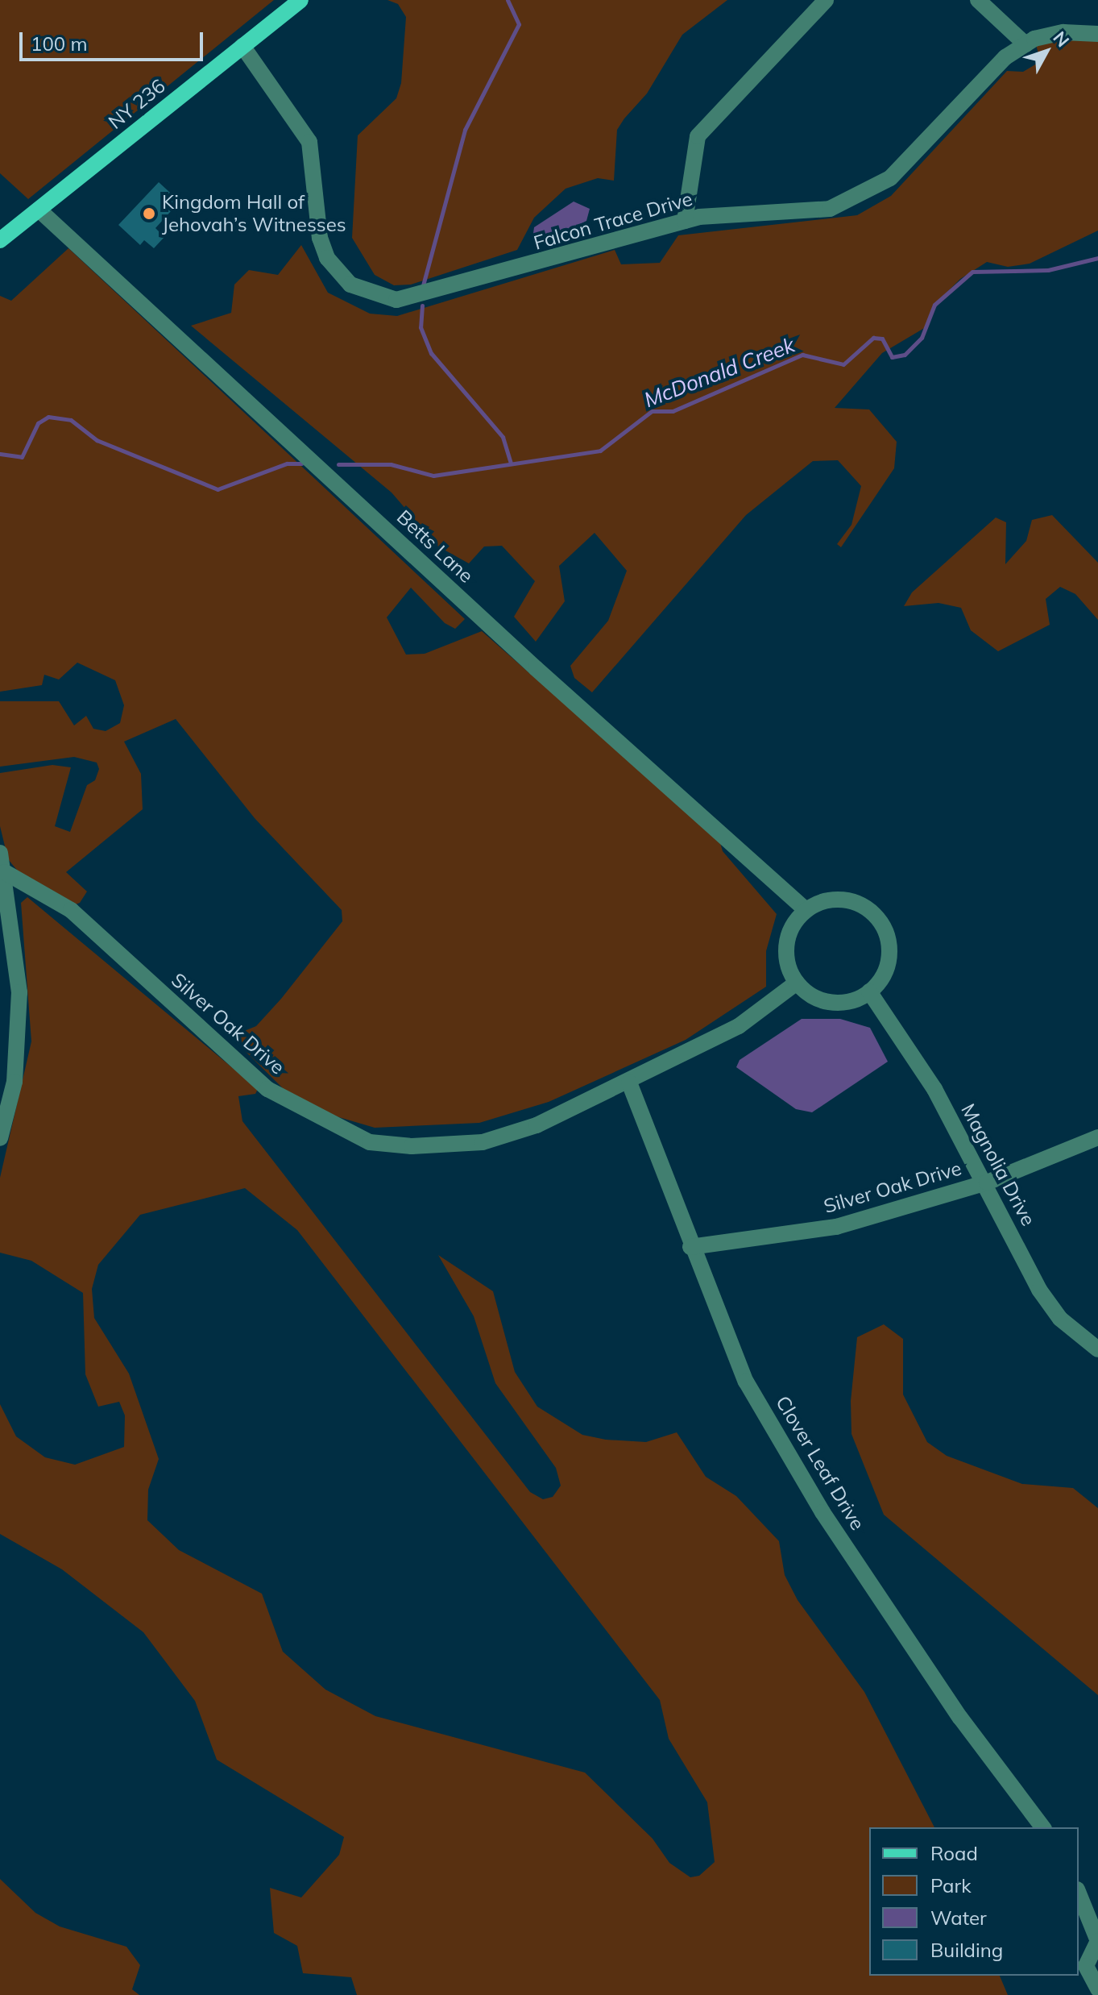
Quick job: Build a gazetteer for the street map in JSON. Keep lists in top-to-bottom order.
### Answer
{
  "streets": {
    "main road": ["NY 236"],
    "street": [
      "Falcon Trace Drive",
      "Betts Lane",
      "Silver Oak Drive",
      "Magnolia Drive",
      "Clover Leaf Drive"
    ]
  },
  "crossings": [
    ["NY 236", "Falcon Trace Drive"],
    ["NY 236", "Betts Lane"],
    ["Betts Lane", "Silver Oak Drive"],
    ["Betts Lane", "Magnolia Drive"],
    ["Silver Oak Drive", "Magnolia Drive"],
    ["Silver Oak Drive", "Clover Leaf Drive"]
  ],
  "water": ["McDonald Creek"],
  "places": ["Kingdom Hall of Jehovah’s Witnesses"],
  "legend": [
    "Road",
    "Park",
    "Water",
    "Building"
  ],
  "scale_bar": "100 m",
  "north": "top right"
}
